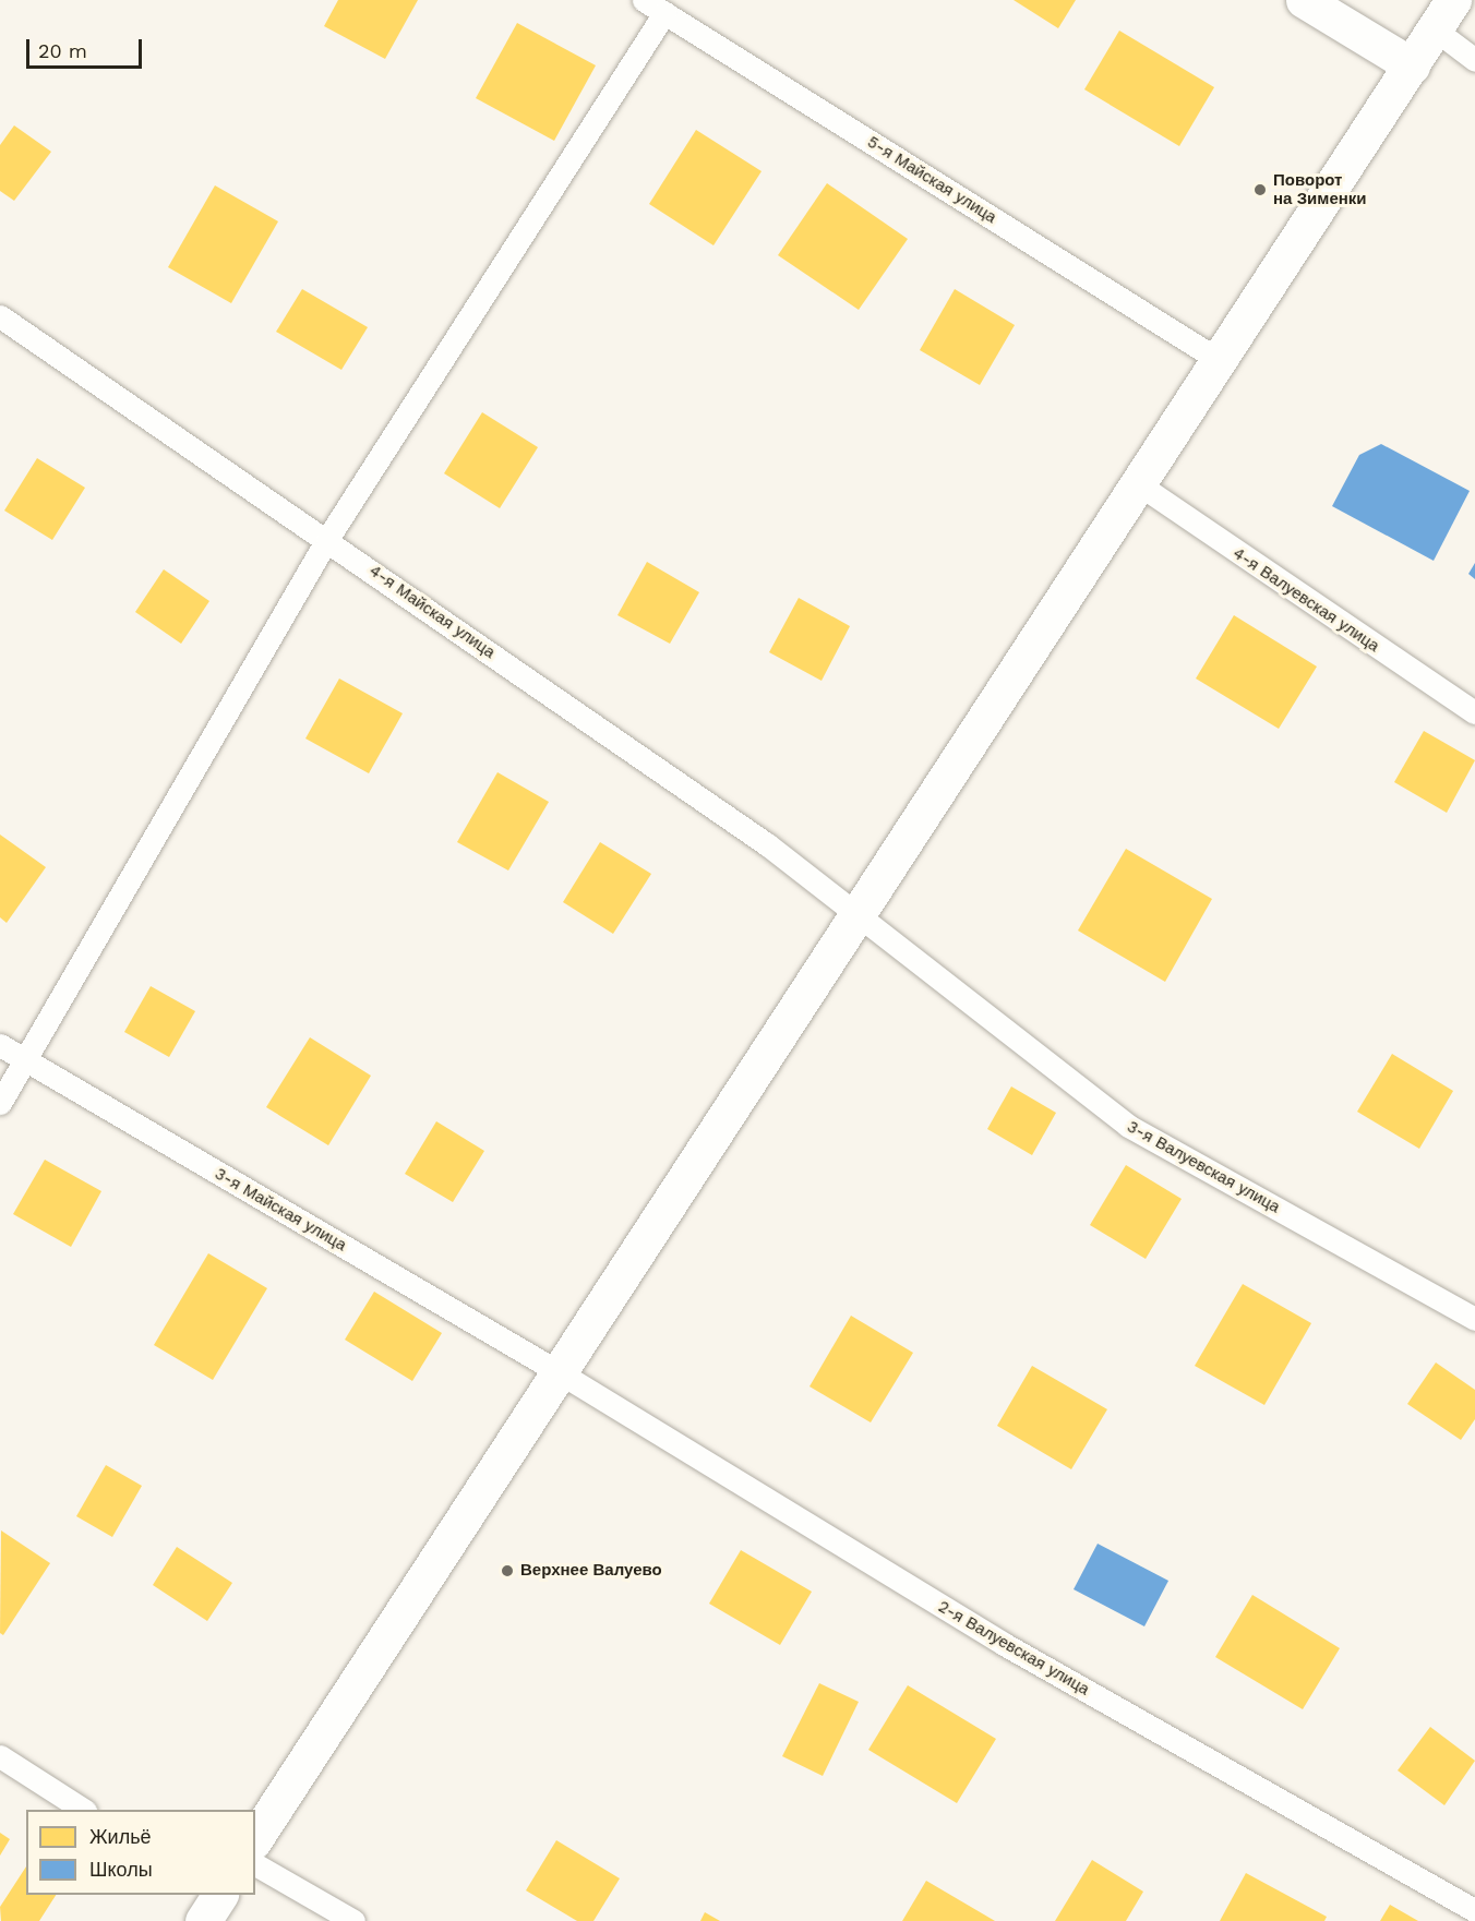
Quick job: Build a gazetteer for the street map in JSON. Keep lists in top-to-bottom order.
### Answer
{
  "streets": {
    "lane": [
      "5-я Майская улица",
      "4-я Валуевская улица",
      "4-я Майская улица",
      "3-я Валуевская улица",
      "3-я Майская улица",
      "2-я Валуевская улица"
    ]
  },
  "crossings": [
    ["4-я Майская улица", "3-я Валуевская улица"],
    ["3-я Майская улица", "2-я Валуевская улица"]
  ],
  "places": ["Поворот на Зименки", "Верхнее Валуево"],
  "legend": ["Жильё", "Школы"],
  "scale_bar": "20 m"
}
